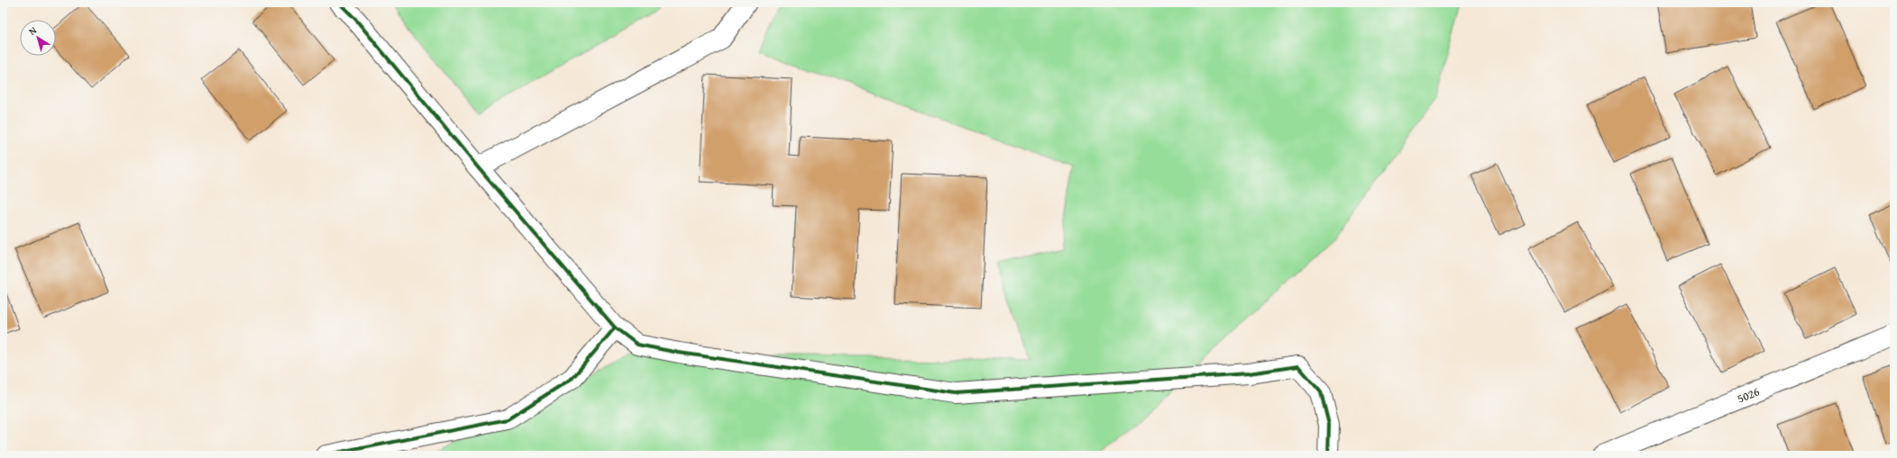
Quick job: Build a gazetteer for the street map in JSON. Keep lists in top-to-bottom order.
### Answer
{
  "streets": {
    "street": ["5026"]
  },
  "north": "top left"
}
